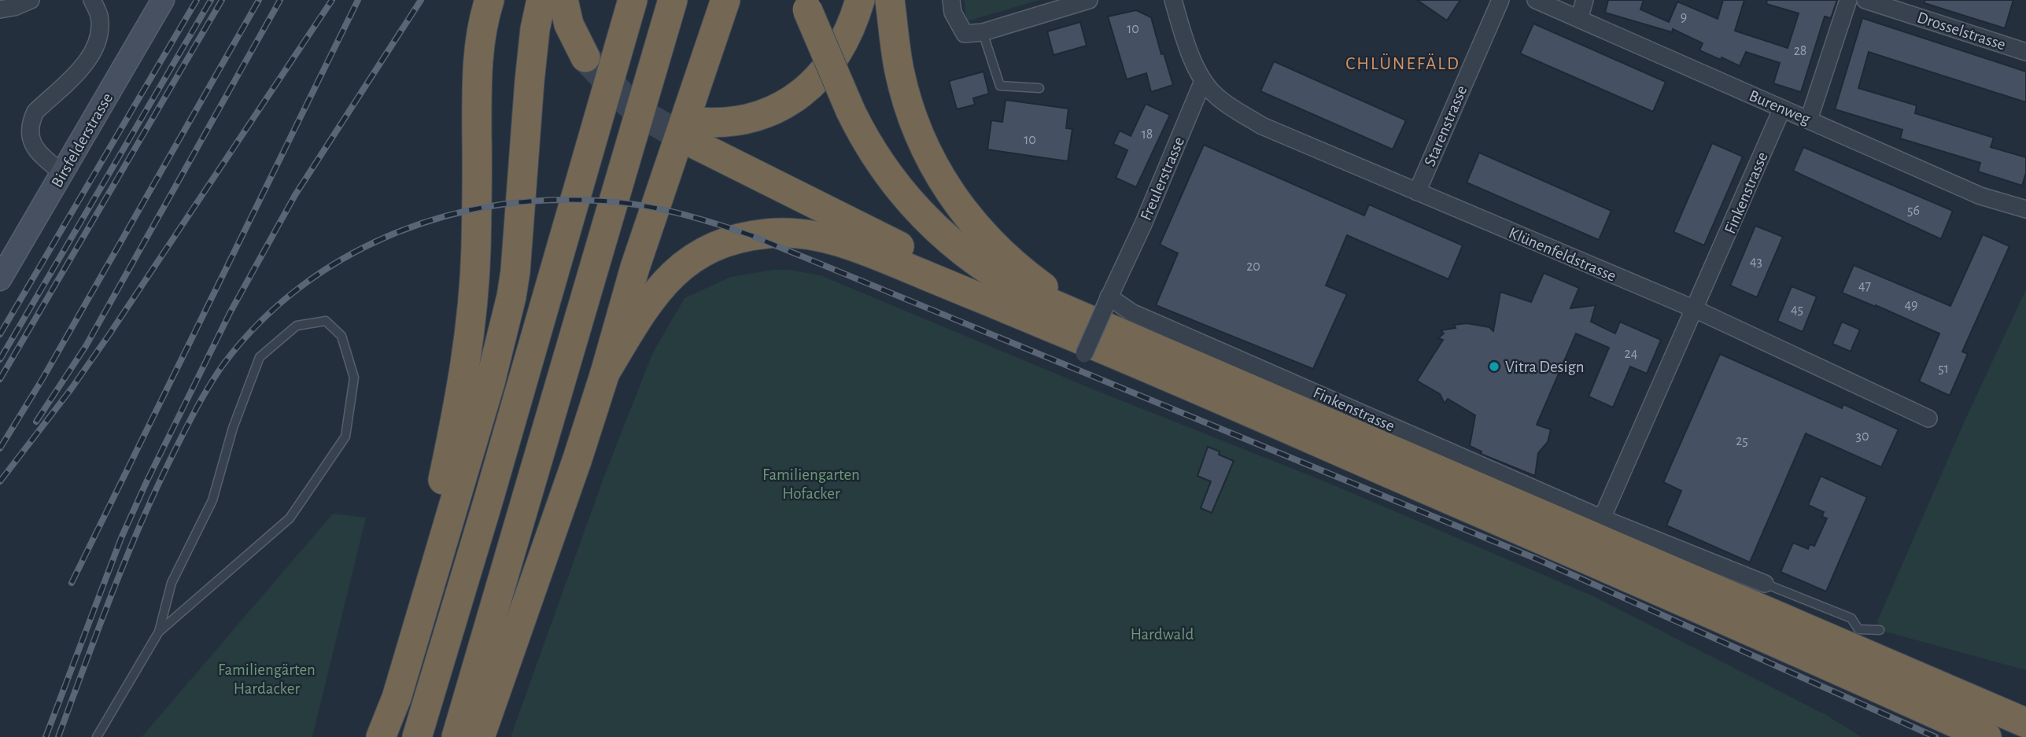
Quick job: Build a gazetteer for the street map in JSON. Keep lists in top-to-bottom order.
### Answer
{
  "streets": {
    "main road": ["Birsfelderstrasse"],
    "street": [
      "Drosselstrasse",
      "Burenweg",
      "Starenstrasse",
      "Freulerstrasse",
      "Finkenstrasse",
      "Klünenfeldstrasse"
    ]
  },
  "crossings": [
    ["Burenweg", "Finkenstrasse"],
    ["Starenstrasse", "Klünenfeldstrasse"],
    ["Freulerstrasse", "Finkenstrasse"],
    ["Freulerstrasse", "Klünenfeldstrasse"],
    ["Finkenstrasse", "Klünenfeldstrasse"]
  ],
  "districts": ["CHLÜNEFÄLD"],
  "parks": ["Familiengarten Hofacker", "Hardwald", "Familiengärten Hardacker"],
  "places": ["Vitra Design"],
  "house_numbers": [
    "9",
    "10",
    "28",
    "18",
    "10",
    "56",
    "43",
    "20",
    "47",
    "49",
    "45",
    "24",
    "51",
    "30",
    "25"
  ]
}
